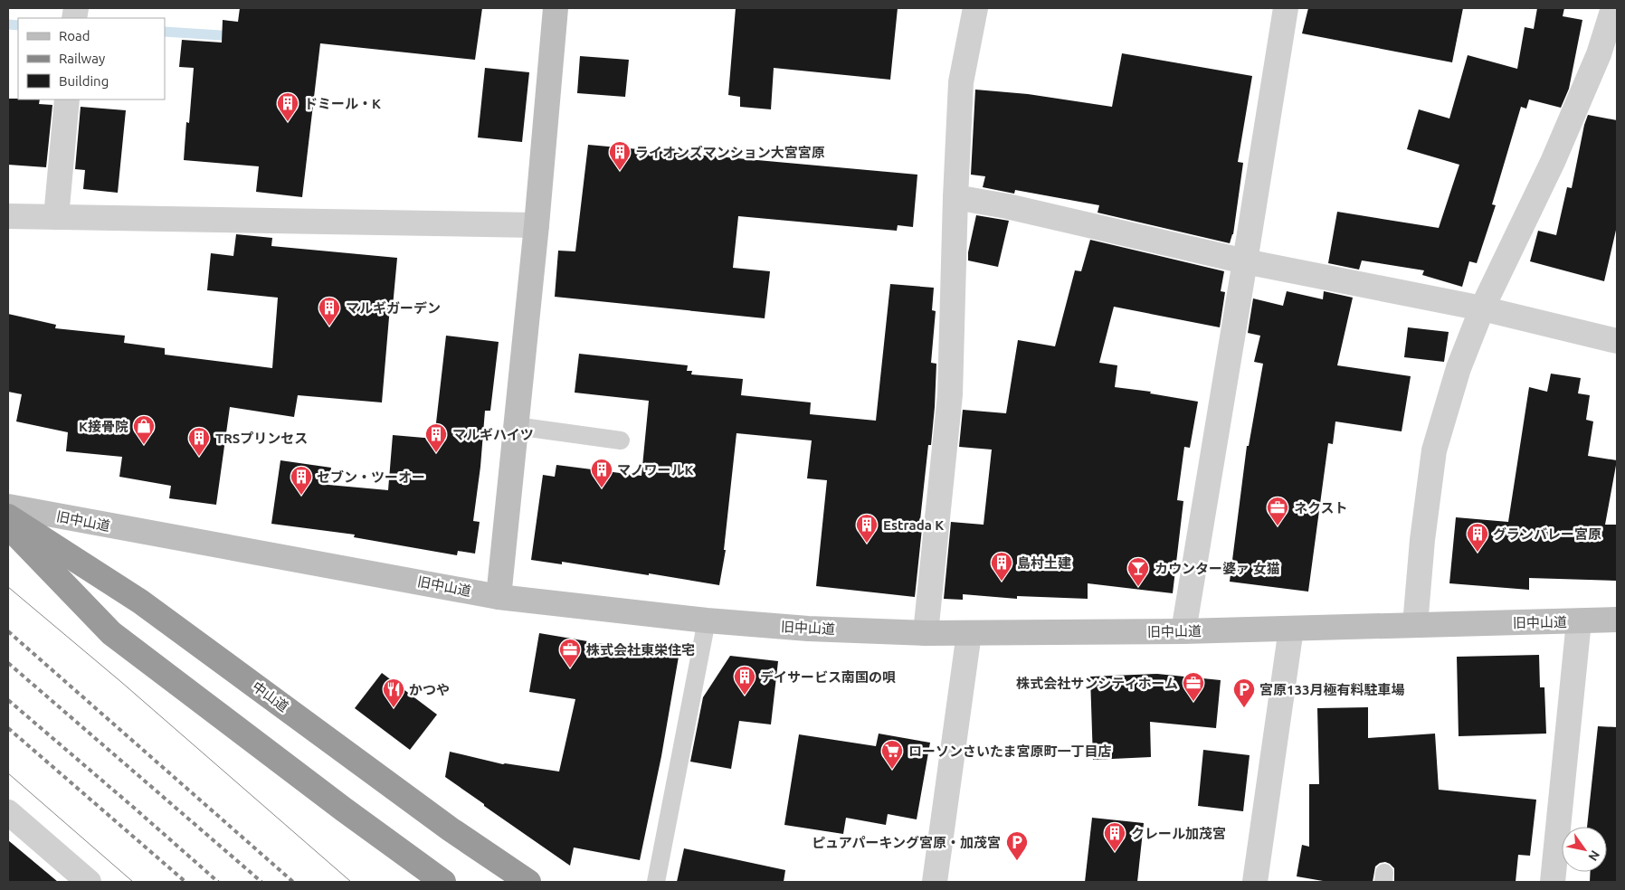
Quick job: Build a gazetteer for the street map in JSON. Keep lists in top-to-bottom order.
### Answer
{
  "streets": {
    "highway": ["中山道"],
    "main road": ["旧中山道"]
  },
  "places": {
    "building": [
      "ドミール・K",
      "ライオンズマンション大宮宮原",
      "マルギガーデン",
      "マルギハイツ",
      "TRSプリンセス",
      "マノワールK",
      "セブン・ツーオー",
      "Estrada K",
      "グランバレー宮原",
      "島村土建",
      "デイサービス南国の唄",
      "クレール加茂宮"
    ],
    "shop": ["K接骨院"],
    "office": ["ネクスト", "株式会社東栄住宅", "株式会社サンシティホーム"],
    "bar": ["カウンター婆ァ 女猫"],
    "restaurant": ["かつや"],
    "parking": ["宮原133月極有料駐車場", "ピュアパーキング宮原・加茂宮"],
    "supermarket": ["ローソンさいたま宮原町一丁目店"]
  },
  "legend": ["Road", "Railway", "Building"],
  "north": "bottom right"
}
